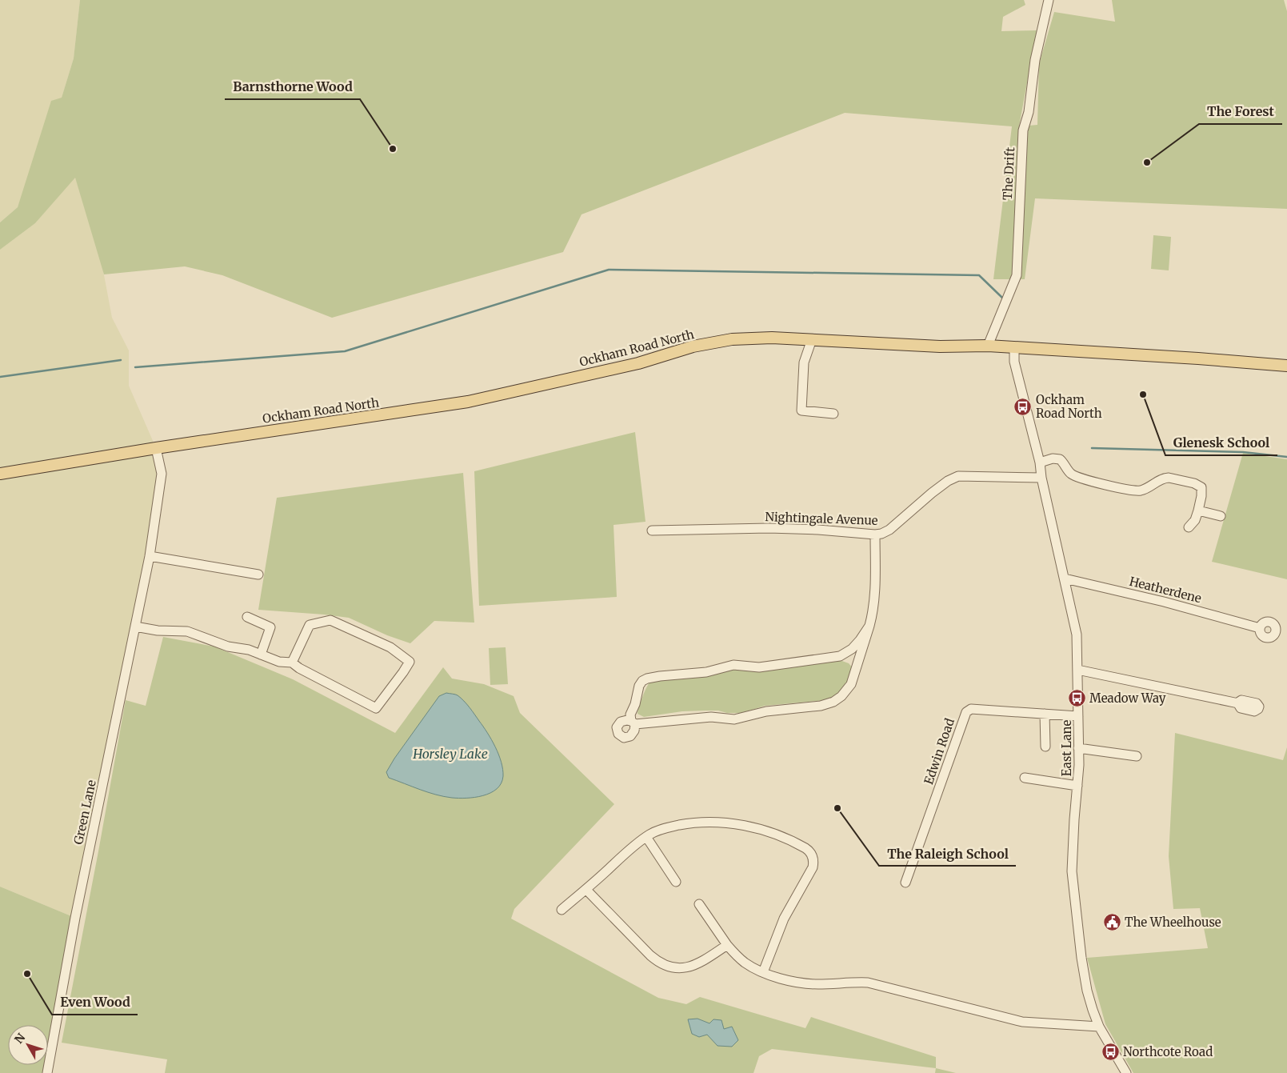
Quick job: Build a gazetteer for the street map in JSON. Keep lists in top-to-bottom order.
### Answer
{
  "streets": {
    "main road": ["Ockham Road North"],
    "street": [
      "The Drift",
      "Nightingale Avenue",
      "Heatherdene",
      "East Lane",
      "Edwin Road",
      "Green Lane"
    ]
  },
  "crossings": [
    ["The Drift", "Ockham Road North"],
    ["Ockham Road North", "East Lane"],
    ["Ockham Road North", "Green Lane"],
    ["Nightingale Avenue", "East Lane"],
    ["Heatherdene", "East Lane"],
    ["East Lane", "Edwin Road"]
  ],
  "water": ["Horsley Lake"],
  "places": {
    "other": [
      "Barnsthorne Wood",
      "The Forest",
      "Glenesk School",
      "The Raleigh School",
      "Even Wood"
    ],
    "bus stop": ["Ockham Road North", "Meadow Way", "Northcote Road"],
    "public building": ["The Wheelhouse"]
  },
  "north": "top left"
}
